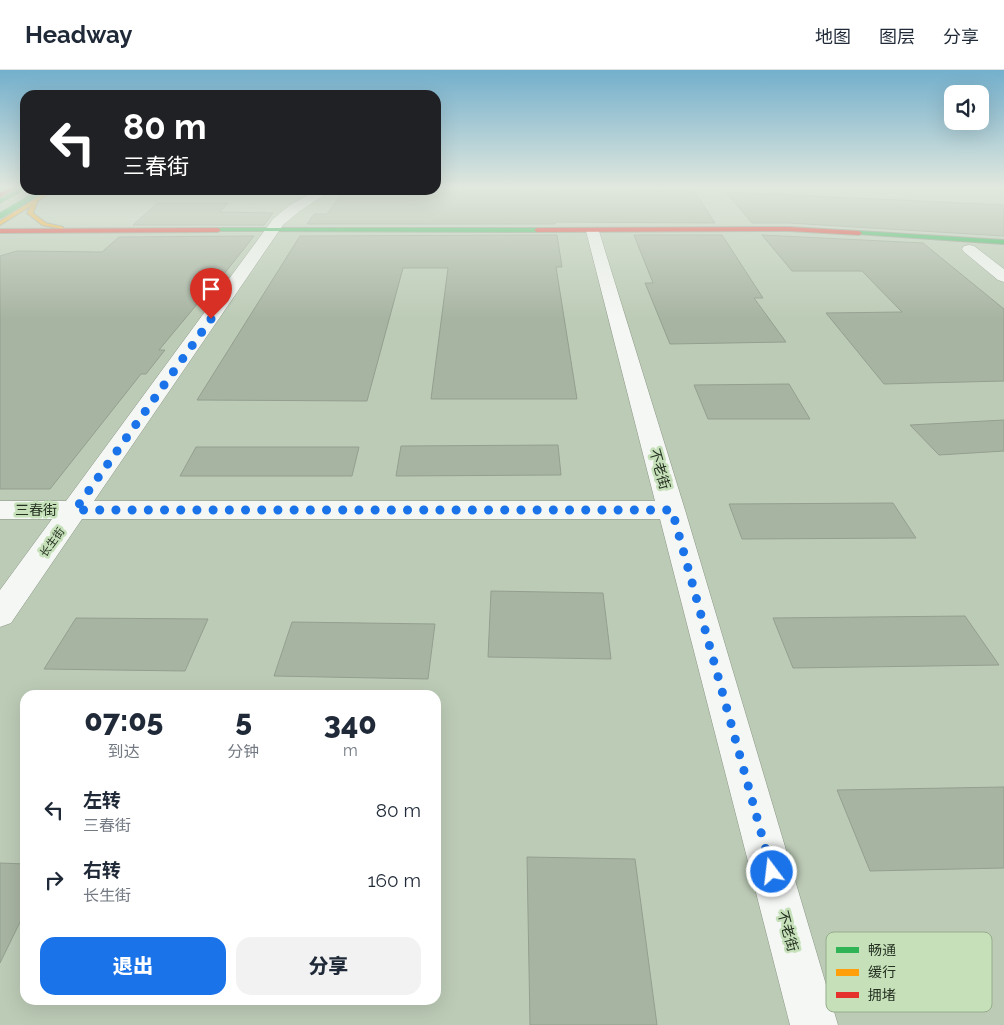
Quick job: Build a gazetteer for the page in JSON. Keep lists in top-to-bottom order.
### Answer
{
  "streets": {
    "street": ["不老街", "三春街", "长生街"]
  },
  "crossings": [
    ["不老街", "三春街"],
    ["三春街", "长生街"]
  ],
  "legend": ["畅通", "缓行", "拥堵"],
  "page": {
    "header": "Headway",
    "nav": ["地图", "图层", "分享"],
    "turn": ["80 m", "三春街"],
    "eta": [
      "07:05",
      "到达",
      "5",
      "分钟",
      "340",
      "m"
    ],
    "list": [
      {
        "name": "左转",
        "note": "三春街",
        "value": "80 m"
      },
      {
        "name": "右转",
        "note": "长生街",
        "value": "160 m"
      }
    ],
    "buttons": ["退出", "分享"]
  }
}
